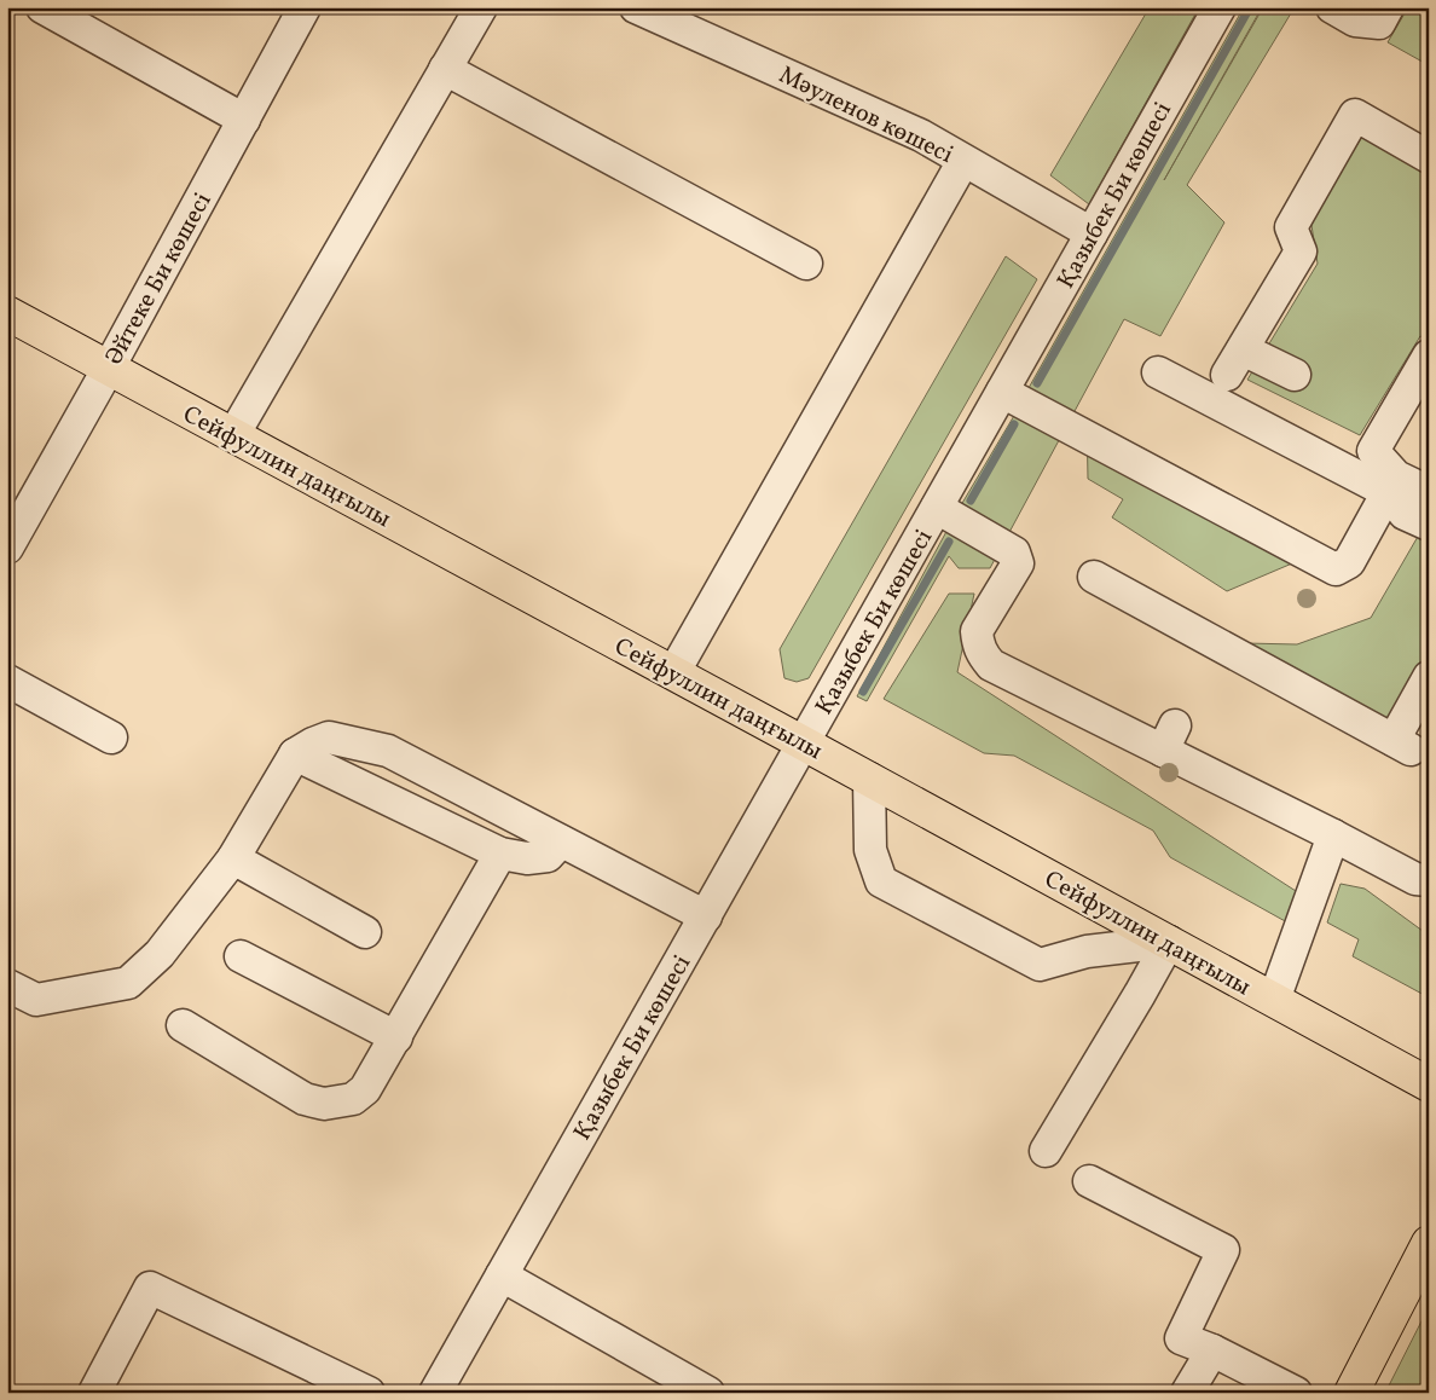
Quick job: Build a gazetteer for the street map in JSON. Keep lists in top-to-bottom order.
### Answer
{
  "streets": {
    "main road": ["Сейфуллин даңғылы"],
    "street": ["Мәуленов көшесі", "Қазыбек Би көшесі", "Әйтеке Би көшесі"]
  },
  "crossings": [
    ["Мәуленов көшесі", "Қазыбек Би көшесі"],
    ["Қазыбек Би көшесі", "Сейфуллин даңғылы"],
    ["Әйтеке Би көшесі", "Сейфуллин даңғылы"]
  ]
}
